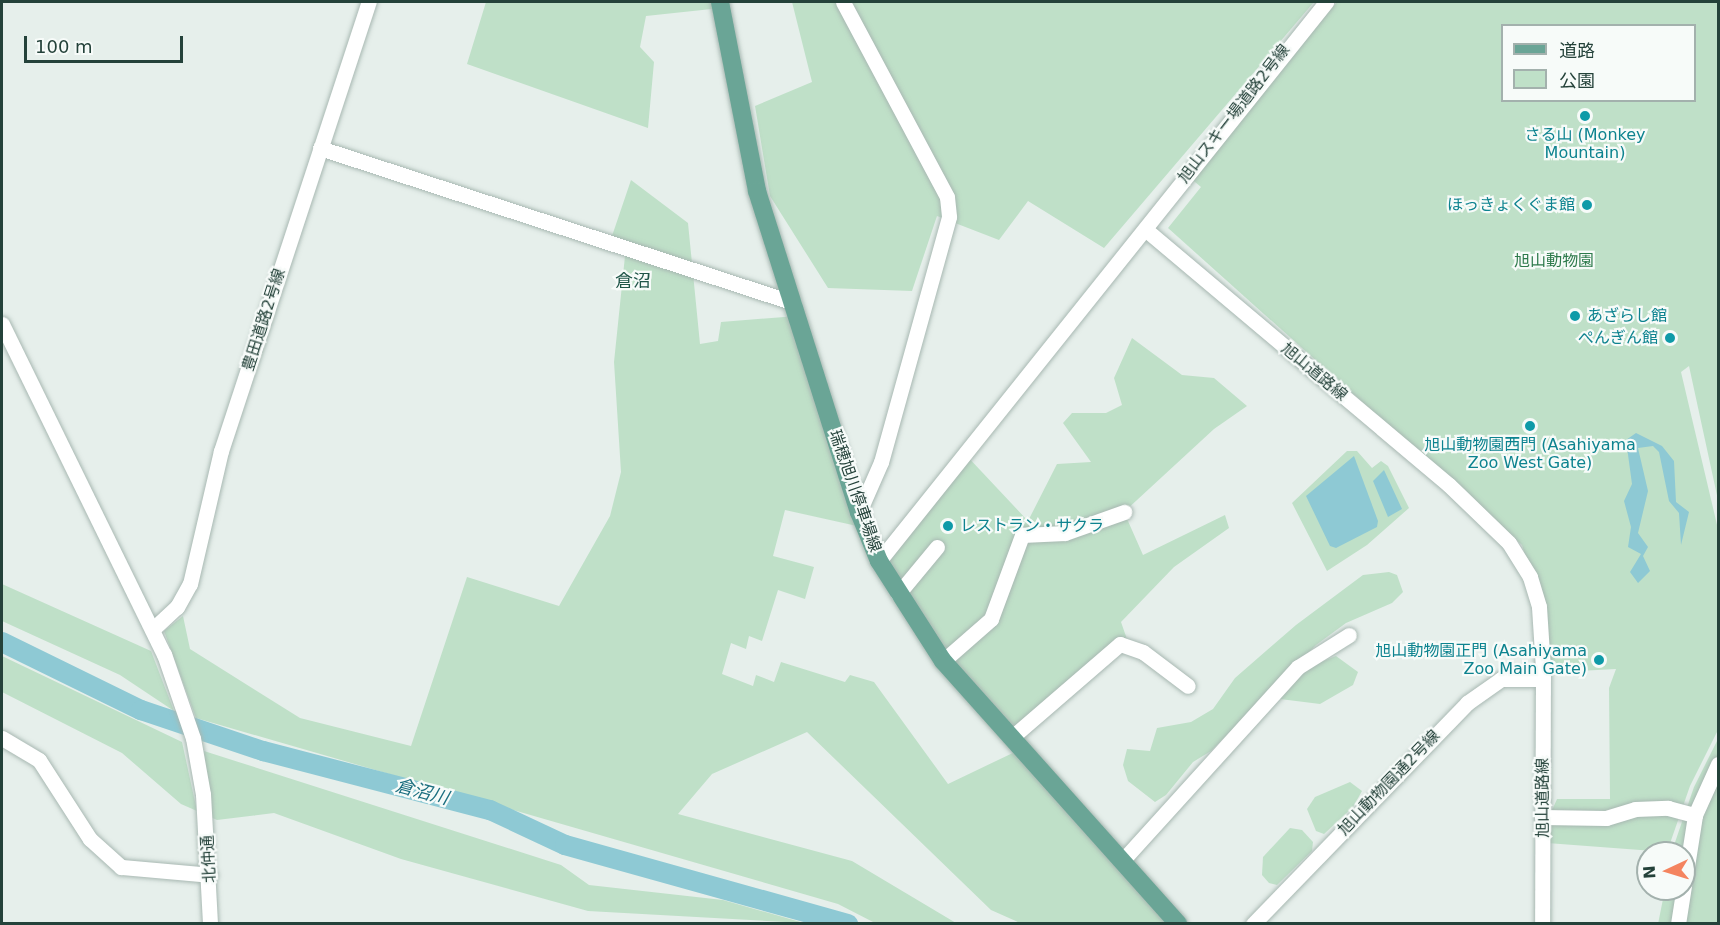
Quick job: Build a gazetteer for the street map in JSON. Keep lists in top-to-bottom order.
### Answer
{
  "streets": {
    "main road": ["瑞穂旭川停車場線"],
    "street": [
      "旭山スキー場道路2号線",
      "豊田道路2号線",
      "旭山道路線",
      "旭山動物園通2号線",
      "北仲通"
    ]
  },
  "crossings": [
    ["旭山スキー場道路2号線", "旭山道路線"],
    ["豊田道路2号線", "北仲通"],
    ["旭山道路線", "旭山動物園通2号線"]
  ],
  "districts": ["倉沼"],
  "water": ["倉沼川"],
  "parks": ["旭山動物園"],
  "places": [
    "さる山 (Monkey Mountain)",
    "ほっきょくぐま館",
    "あざらし館",
    "ぺんぎん館",
    "旭山動物園西門 (Asahiyama Zoo West Gate)",
    "レストラン・サクラ",
    "旭山動物園正門 (Asahiyama Zoo Main Gate)"
  ],
  "legend": ["道路", "公園"],
  "scale_bar": "100 m",
  "north": "left"
}
